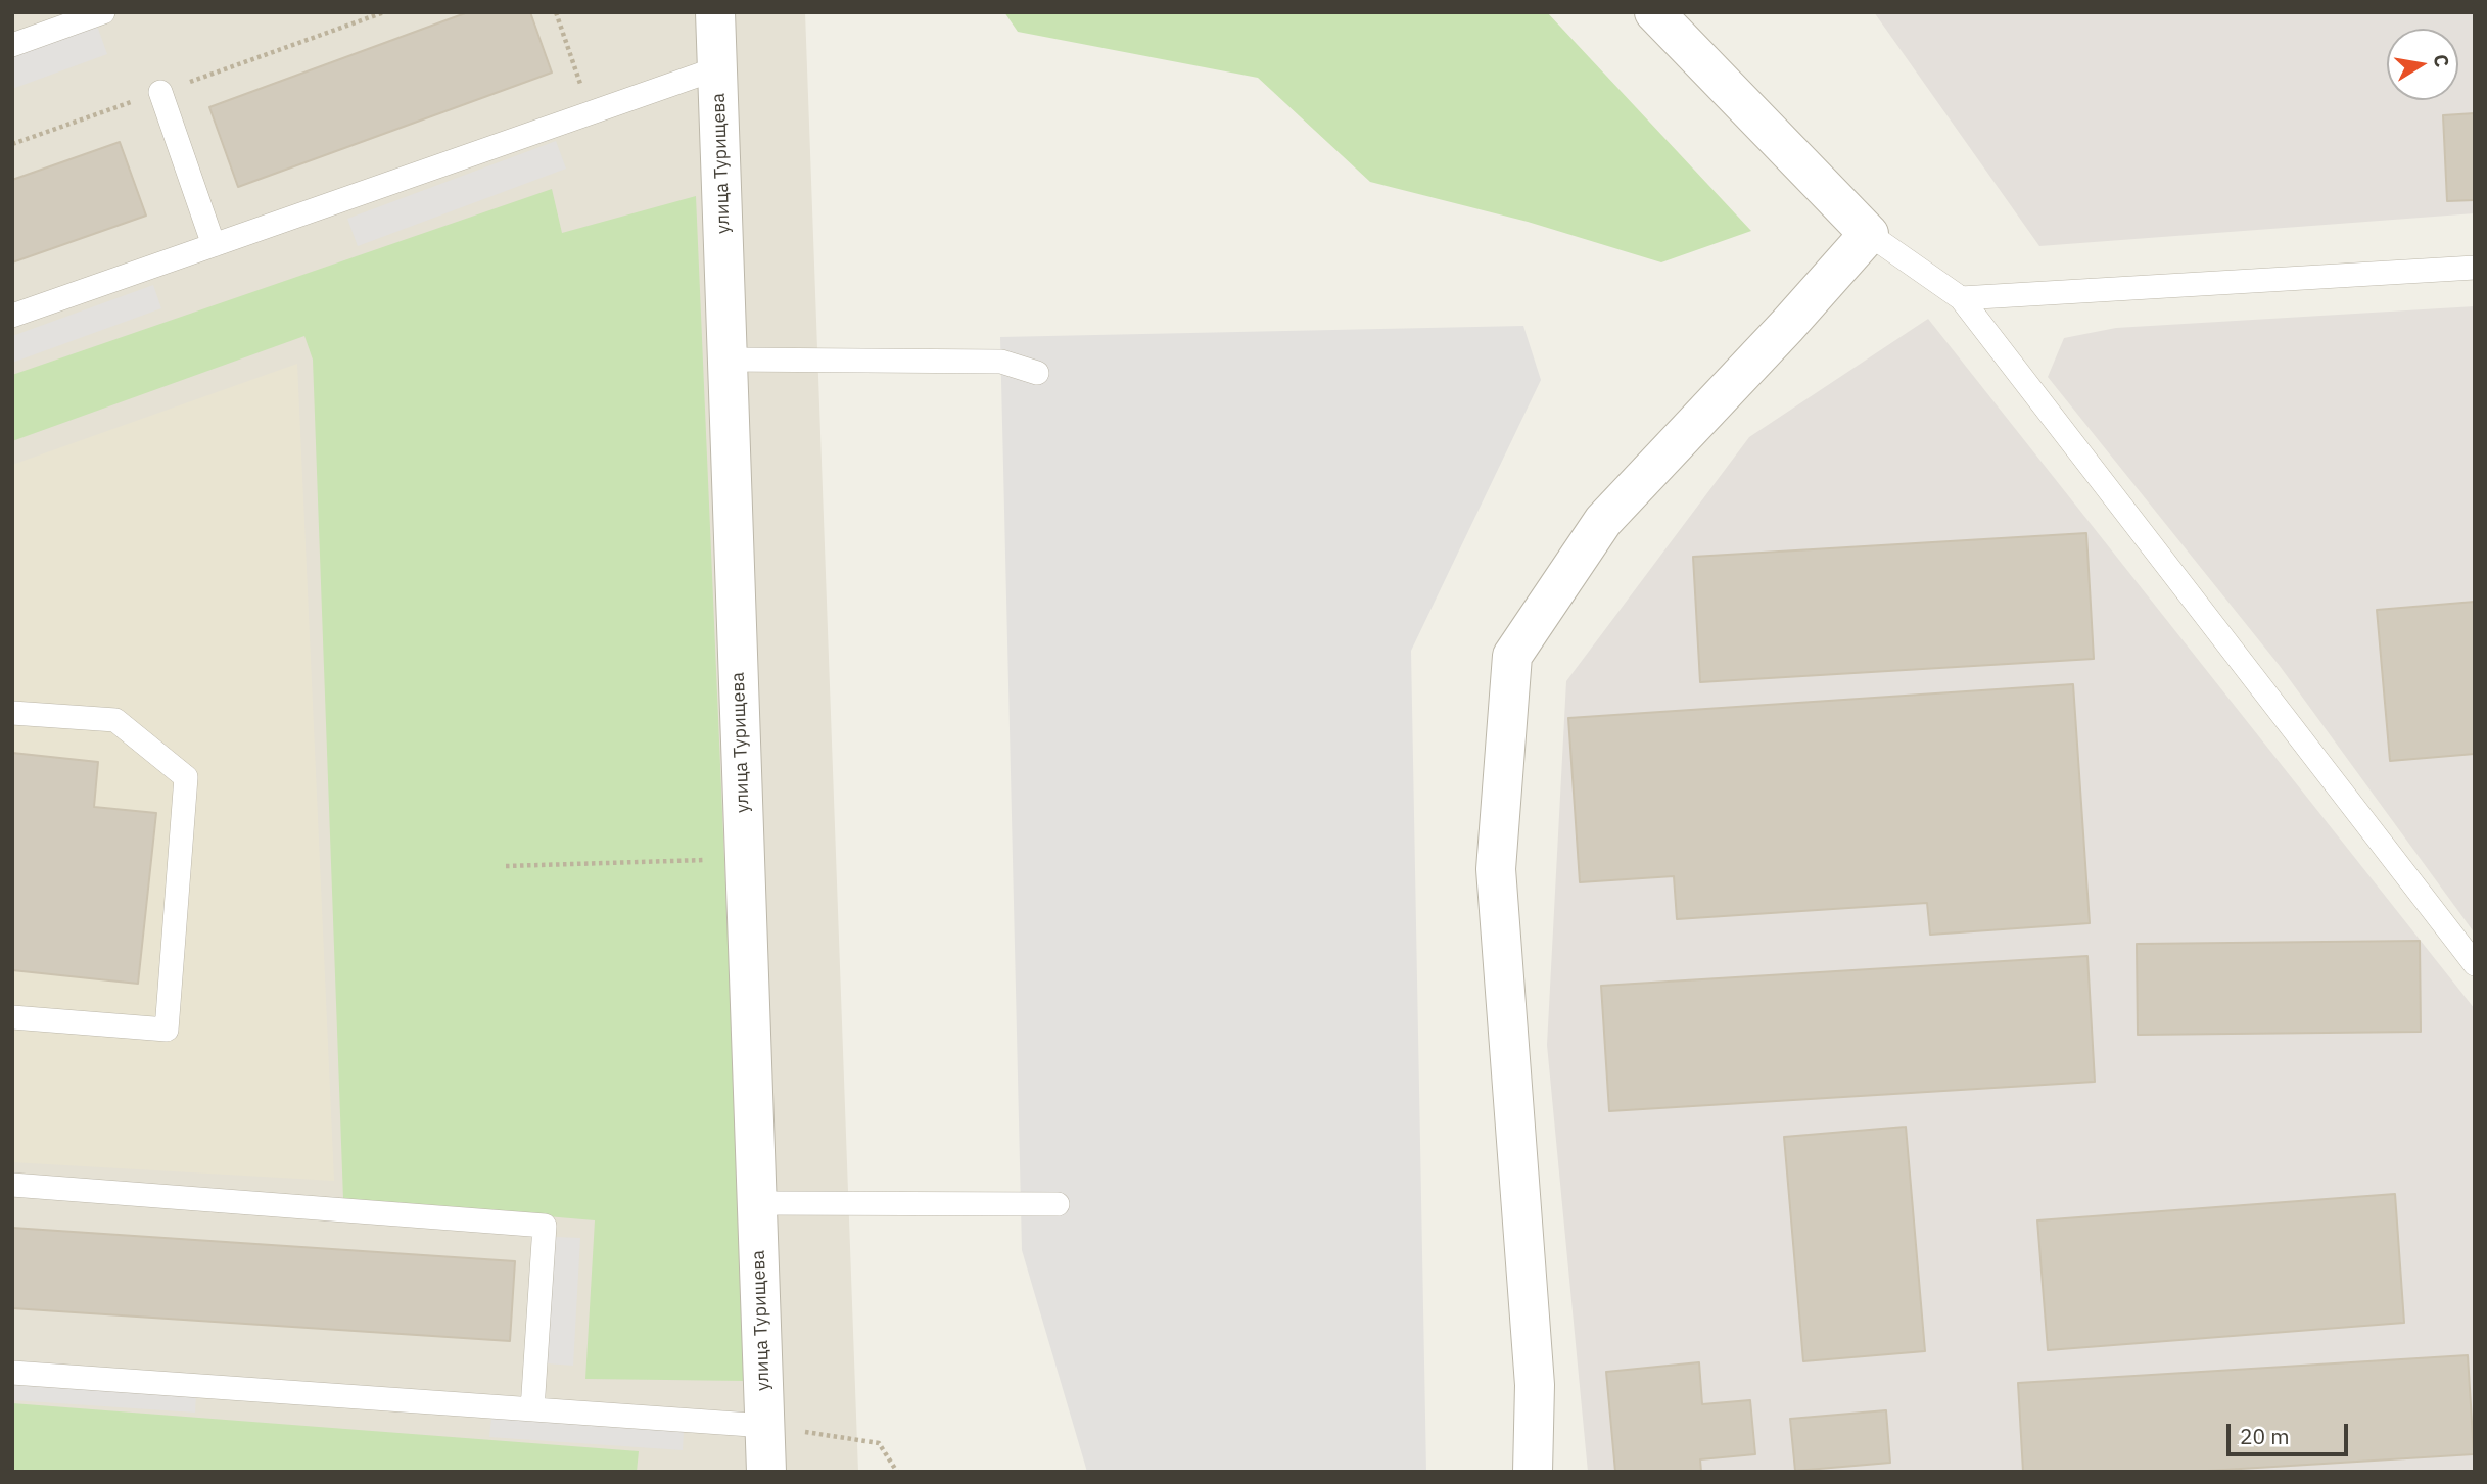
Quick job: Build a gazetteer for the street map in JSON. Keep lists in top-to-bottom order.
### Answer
{
  "streets": {
    "street": ["улица Турищева"]
  },
  "scale_bar": "20 m",
  "north": "right"
}
